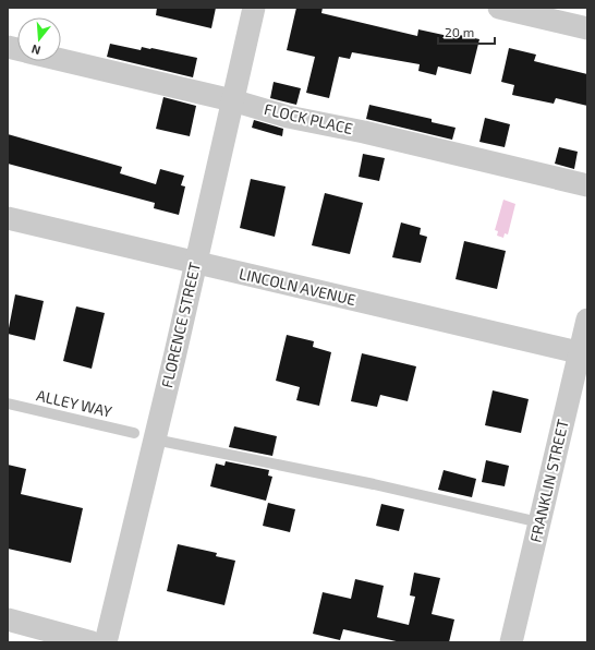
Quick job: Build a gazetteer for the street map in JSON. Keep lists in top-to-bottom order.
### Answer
{
  "streets": {
    "street": [
      "FLOCK PLACE",
      "LINCOLN AVENUE",
      "FLORENCE STREET",
      "FRANKLIN STREET"
    ],
    "lane": ["ALLEY WAY"]
  },
  "crossings": [
    ["FLOCK PLACE", "FLORENCE STREET"],
    ["LINCOLN AVENUE", "FLORENCE STREET"],
    ["LINCOLN AVENUE", "FRANKLIN STREET"],
    ["FLORENCE STREET", "ALLEY WAY"],
    ["ALLEY WAY", "FRANKLIN STREET"]
  ],
  "scale_bar": "20 m",
  "north": "bottom"
}
